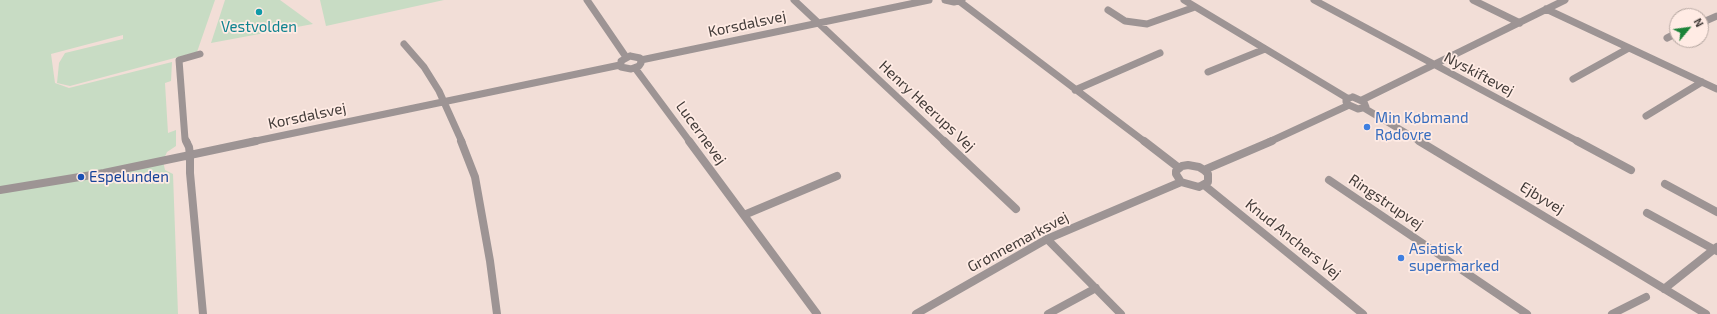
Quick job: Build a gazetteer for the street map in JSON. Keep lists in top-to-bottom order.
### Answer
{
  "streets": {
    "street": [
      "Korsdalsvej",
      "Nyskiftevej",
      "Henry Heerups Vej",
      "Lucernevej",
      "Ejbyvej",
      "Ringstrupvej",
      "Knud Anchers Vej",
      "Grønnemarksvej"
    ]
  },
  "crossings": [
    ["Korsdalsvej", "Henry Heerups Vej"],
    ["Knud Anchers Vej", "Grønnemarksvej"]
  ],
  "places": [
    "Vestvolden",
    "Min Købmand Rødovre",
    "Espelunden",
    "Asiatisk supermarked"
  ],
  "north": "top right"
}
